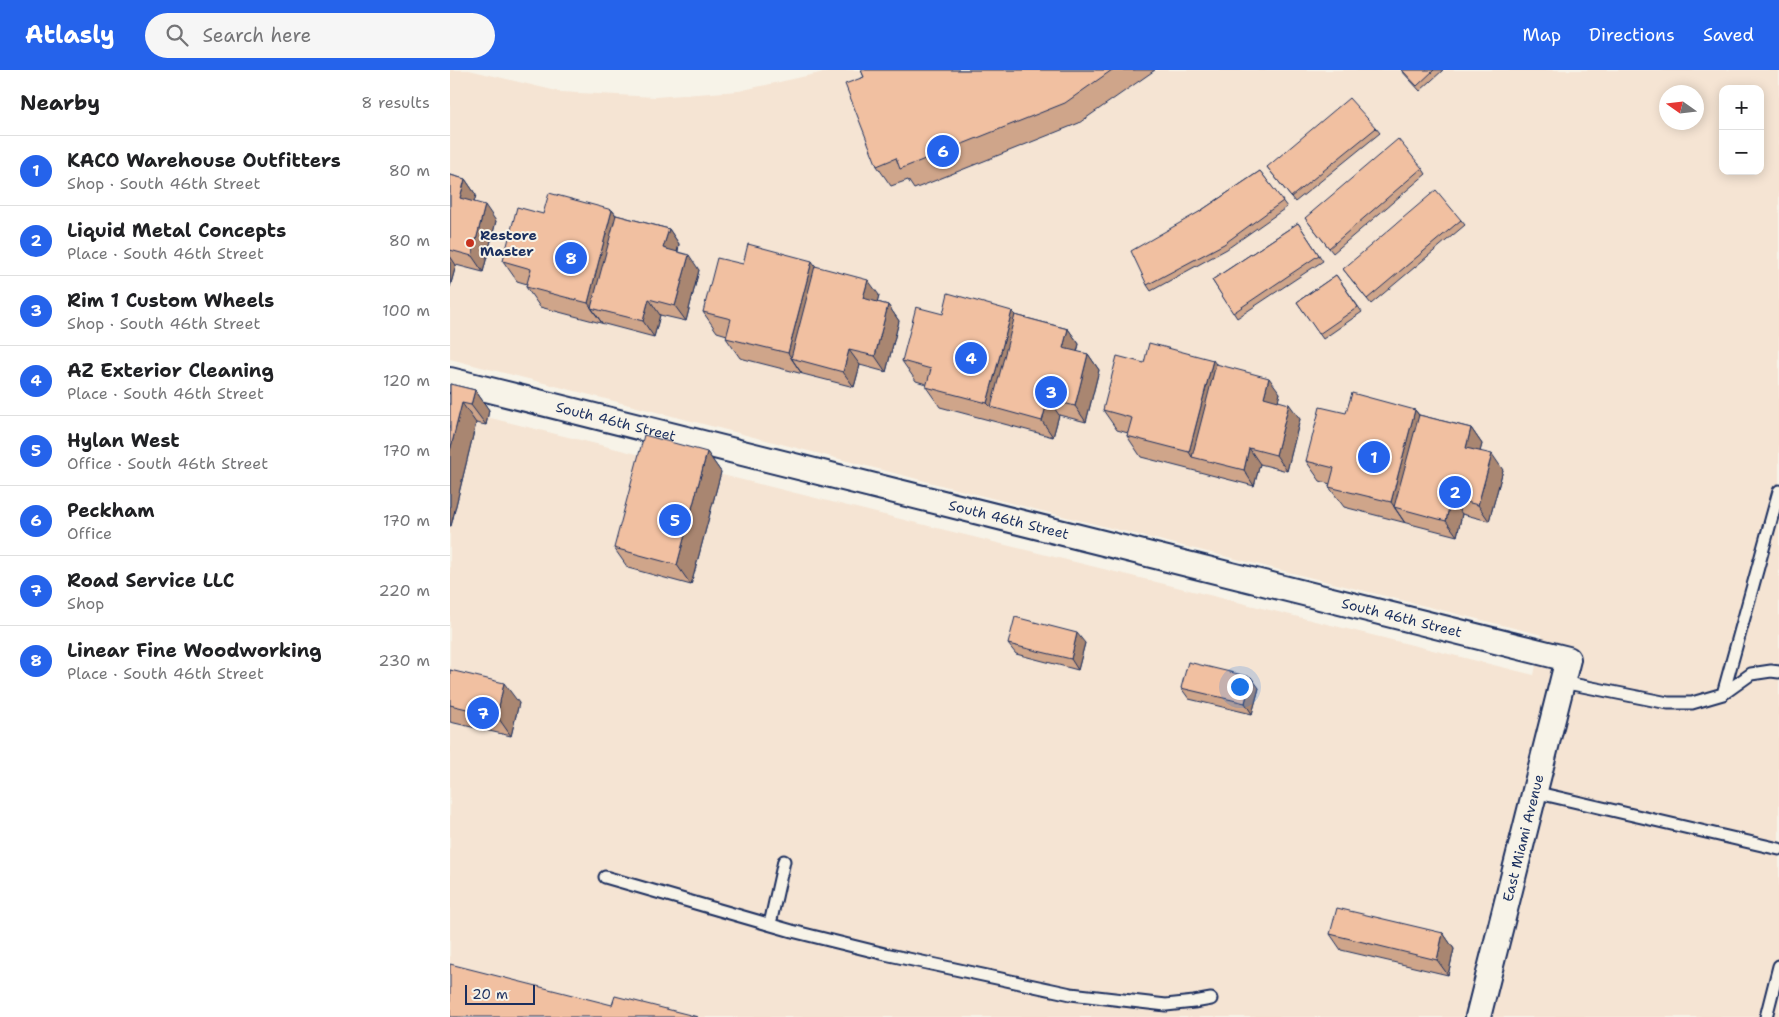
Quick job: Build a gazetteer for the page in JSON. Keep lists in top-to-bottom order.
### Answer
{
  "streets": {
    "street": ["South 46th Street", "East Miami Avenue"]
  },
  "crossings": [
    ["South 46th Street", "East Miami Avenue"]
  ],
  "places": ["Restore Master"],
  "scale_bar": "20 m",
  "north": "left",
  "page": {
    "header": "Atlasly",
    "search": "Search here",
    "nav": ["Map", "Directions", "Saved"],
    "heading": ["Nearby", "8 results"],
    "map_buttons": ["+", "−"],
    "pins": [
      "6",
      "8",
      "4",
      "3",
      "1",
      "2",
      "5",
      "7"
    ],
    "list": [
      {
        "mark": "1",
        "name": "KACO Warehouse Outfitters",
        "note": "Shop · South 46th Street",
        "value": "80 m"
      },
      {
        "mark": "2",
        "name": "Liquid Metal Concepts",
        "note": "Place · South 46th Street",
        "value": "80 m"
      },
      {
        "mark": "3",
        "name": "Rim 1 Custom Wheels",
        "note": "Shop · South 46th Street",
        "value": "100 m"
      },
      {
        "mark": "4",
        "name": "AZ Exterior Cleaning",
        "note": "Place · South 46th Street",
        "value": "120 m"
      },
      {
        "mark": "5",
        "name": "Hylan West",
        "note": "Office · South 46th Street",
        "value": "170 m"
      },
      {
        "mark": "6",
        "name": "Peckham",
        "note": "Office",
        "value": "170 m"
      },
      {
        "mark": "7",
        "name": "Road Service LLC",
        "note": "Shop",
        "value": "220 m"
      },
      {
        "mark": "8",
        "name": "Linear Fine Woodworking",
        "note": "Place · South 46th Street",
        "value": "230 m"
      }
    ],
    "scale": "20 m"
  }
}
